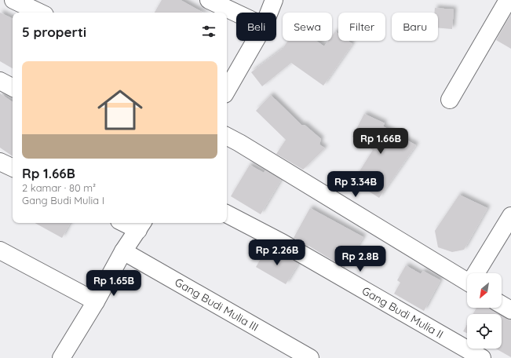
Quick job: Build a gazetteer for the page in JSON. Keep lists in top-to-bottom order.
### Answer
{
  "streets": {
    "street": ["Gang Budi Mulia III", "Gang Budi Mulia II"]
  },
  "north": "bottom left",
  "page": {
    "chip": [
      "Beli",
      "Sewa",
      "Filter",
      "Baru"
    ],
    "heading": "5 properti",
    "list": [
      {
        "name": "Rp 1.66B",
        "note": "2 kamar · 80 m² · Gang Budi Mulia I"
      }
    ],
    "price": [
      "Rp 1.66B",
      "Rp 3.34B",
      "Rp 2.26B",
      "Rp 2.8B",
      "Rp 1.65B"
    ]
  }
}
